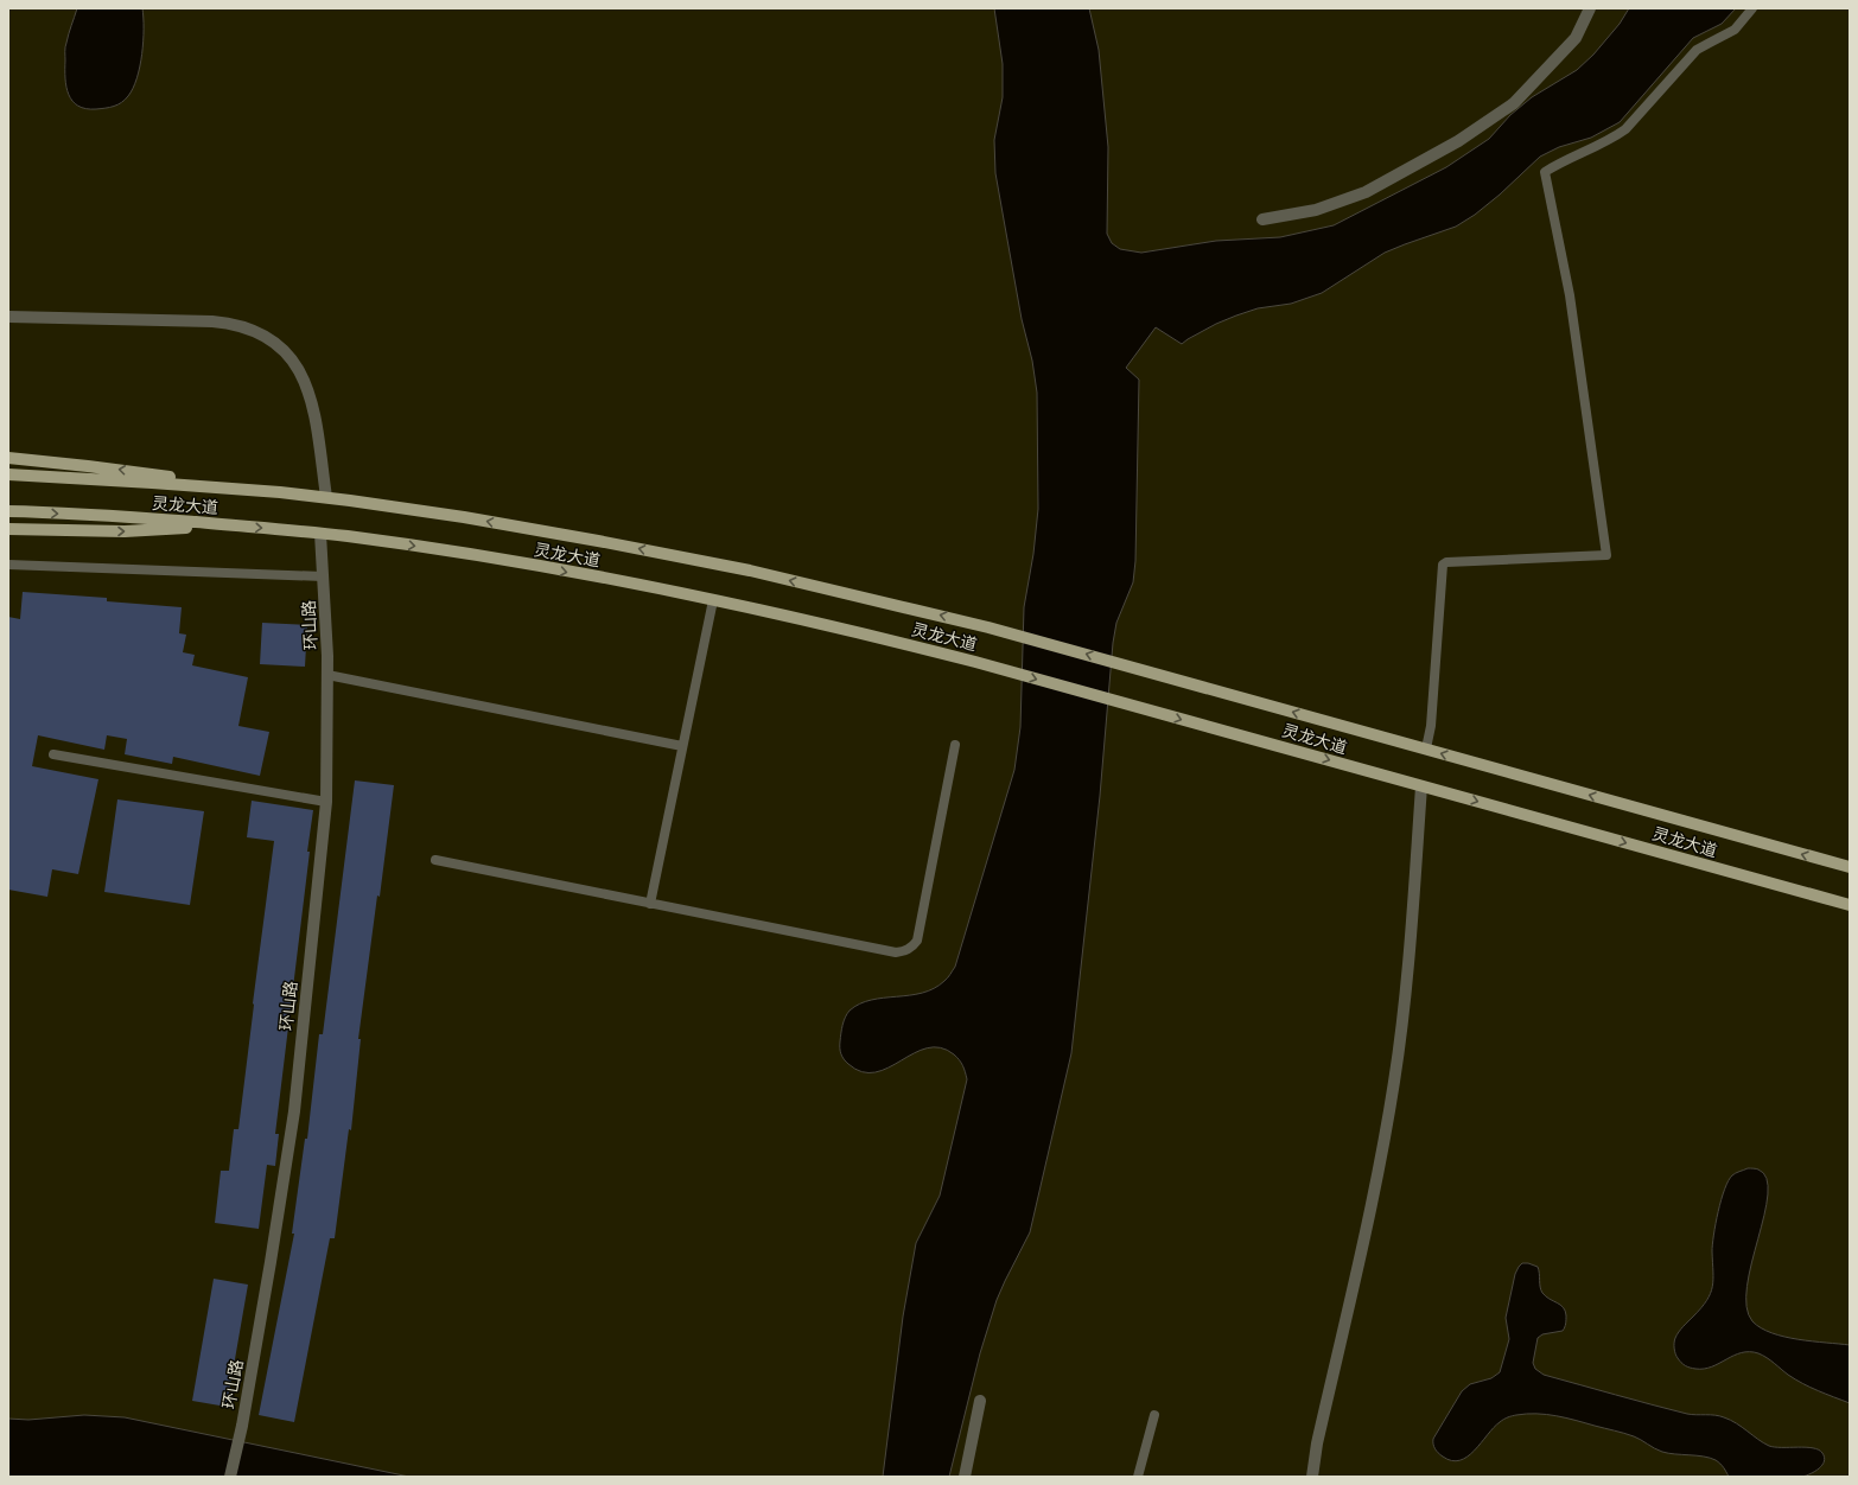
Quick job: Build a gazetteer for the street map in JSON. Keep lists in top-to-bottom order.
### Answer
{
  "streets": {
    "main road": ["灵龙大道"],
    "street": ["环山路"]
  },
  "crossings": [
    ["灵龙大道", "环山路"]
  ]
}
